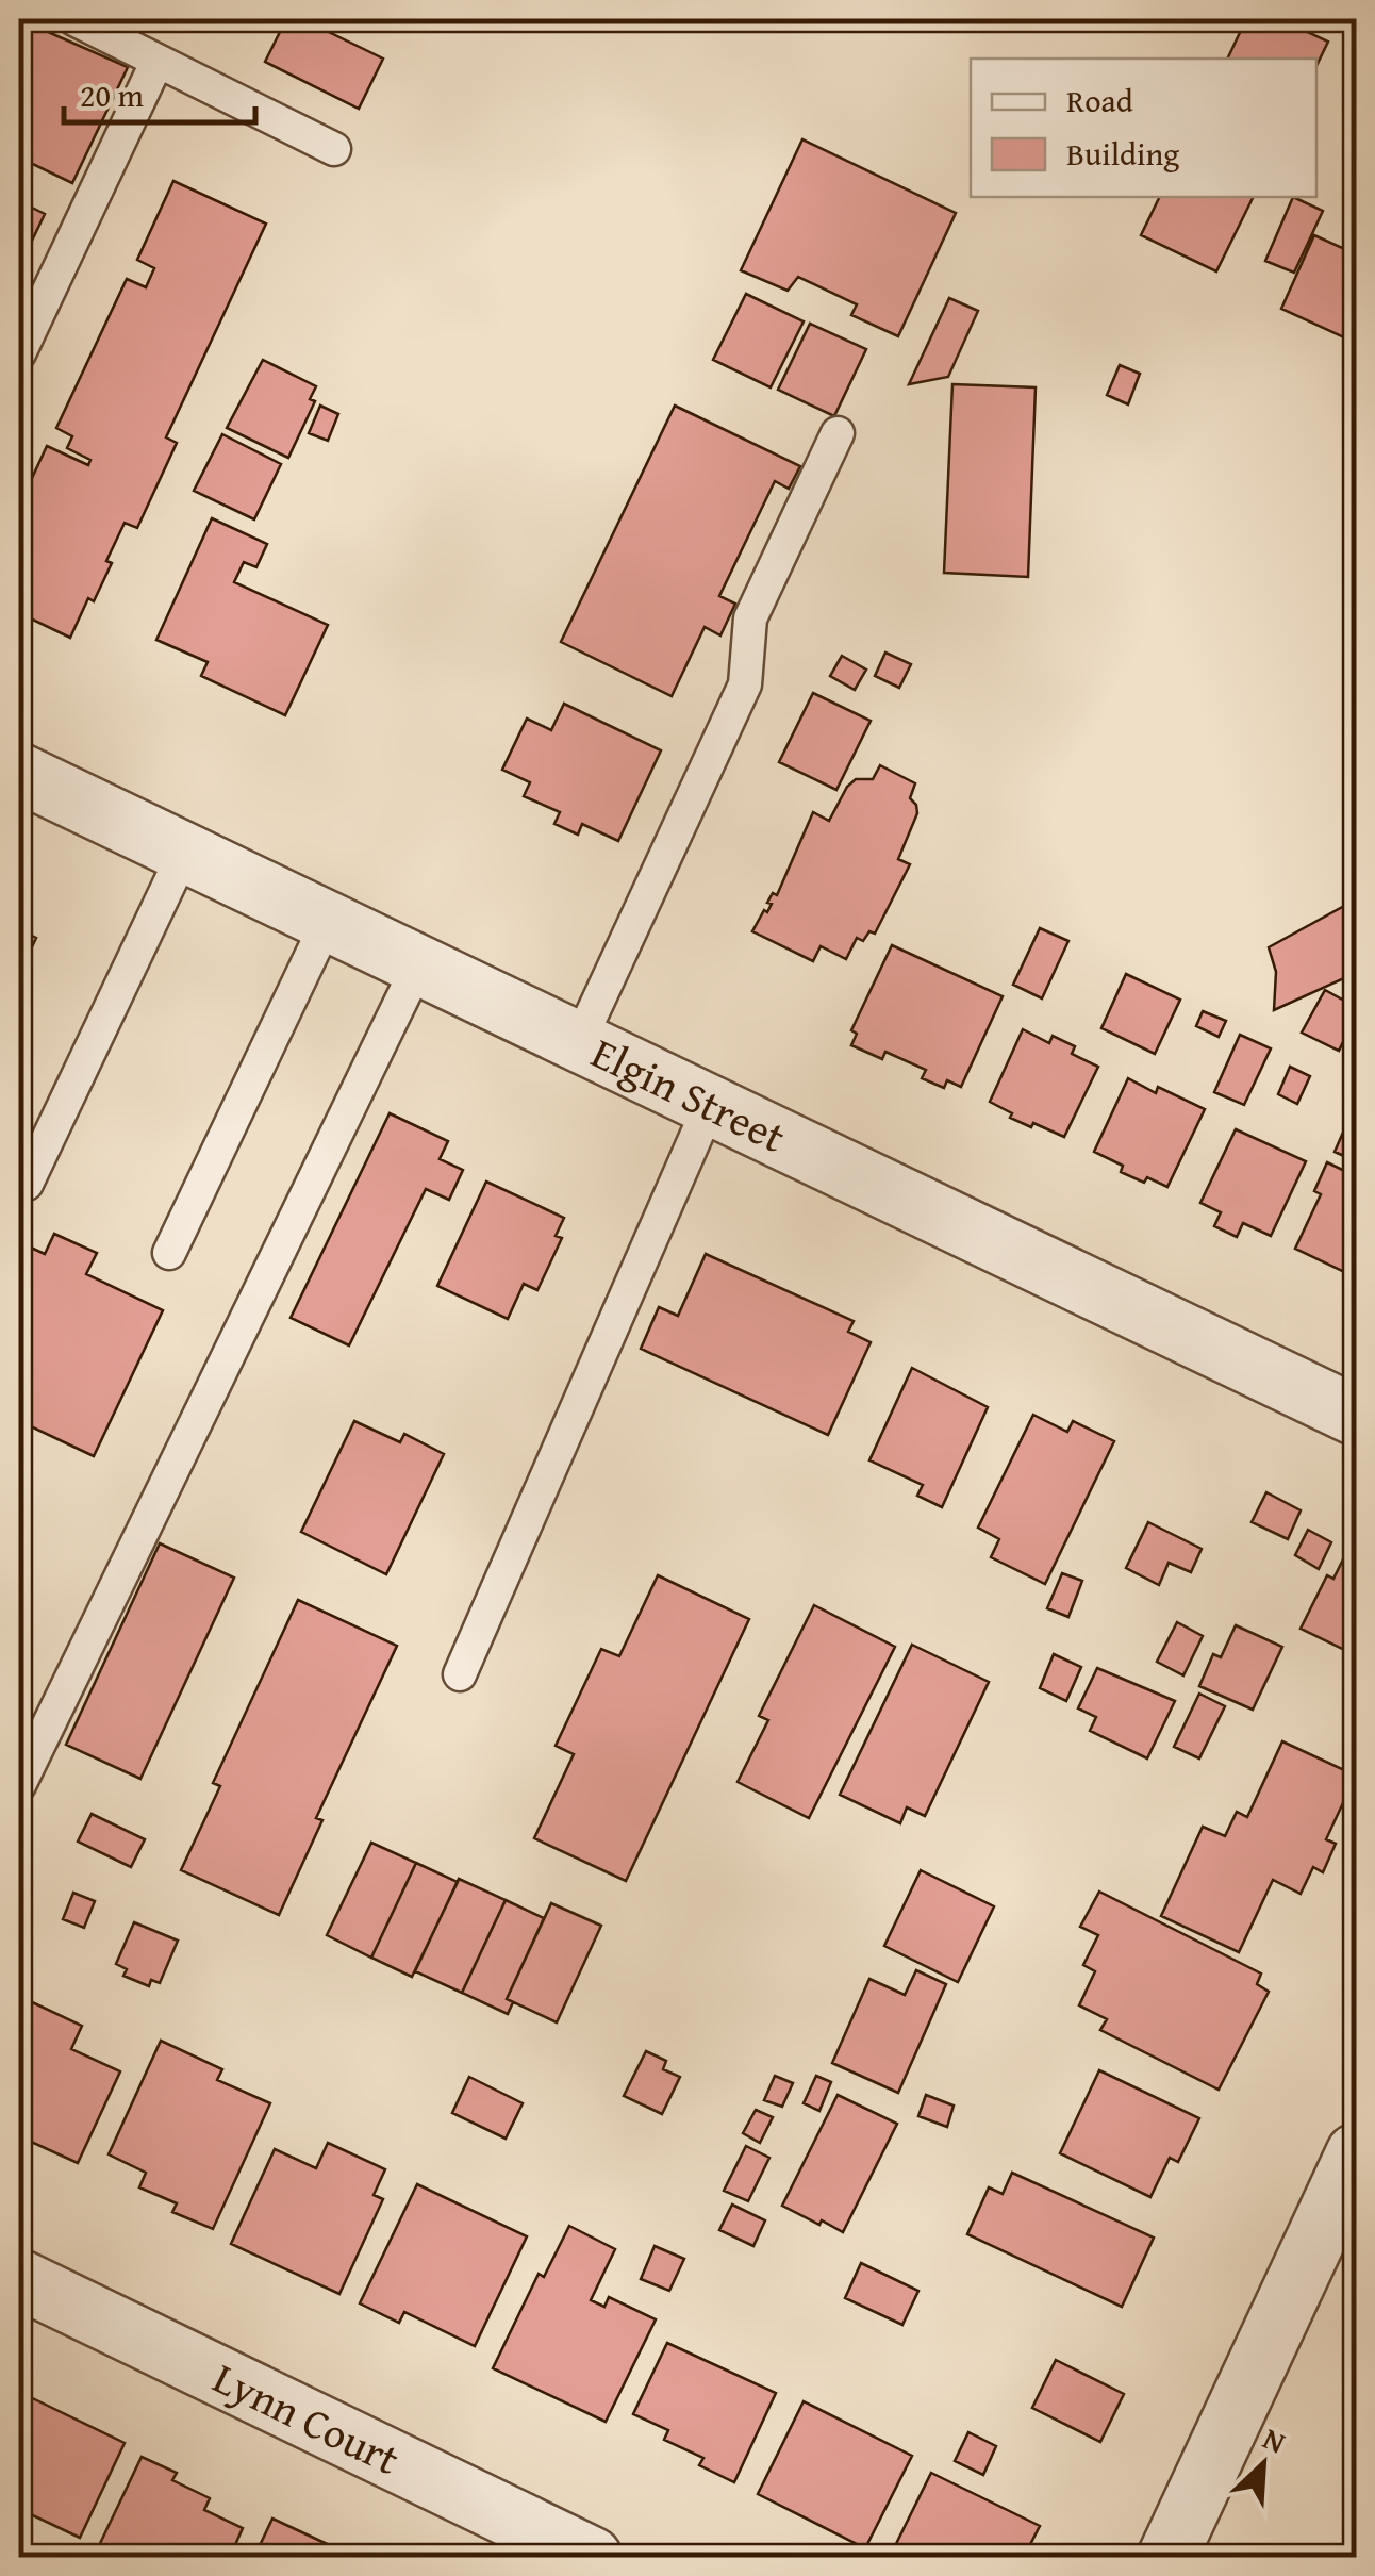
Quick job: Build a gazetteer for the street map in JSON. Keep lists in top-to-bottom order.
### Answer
{
  "streets": {
    "street": ["Elgin Street", "Lynn Court"]
  },
  "legend": ["Road", "Building"],
  "scale_bar": "20 m",
  "north": "top right"
}
